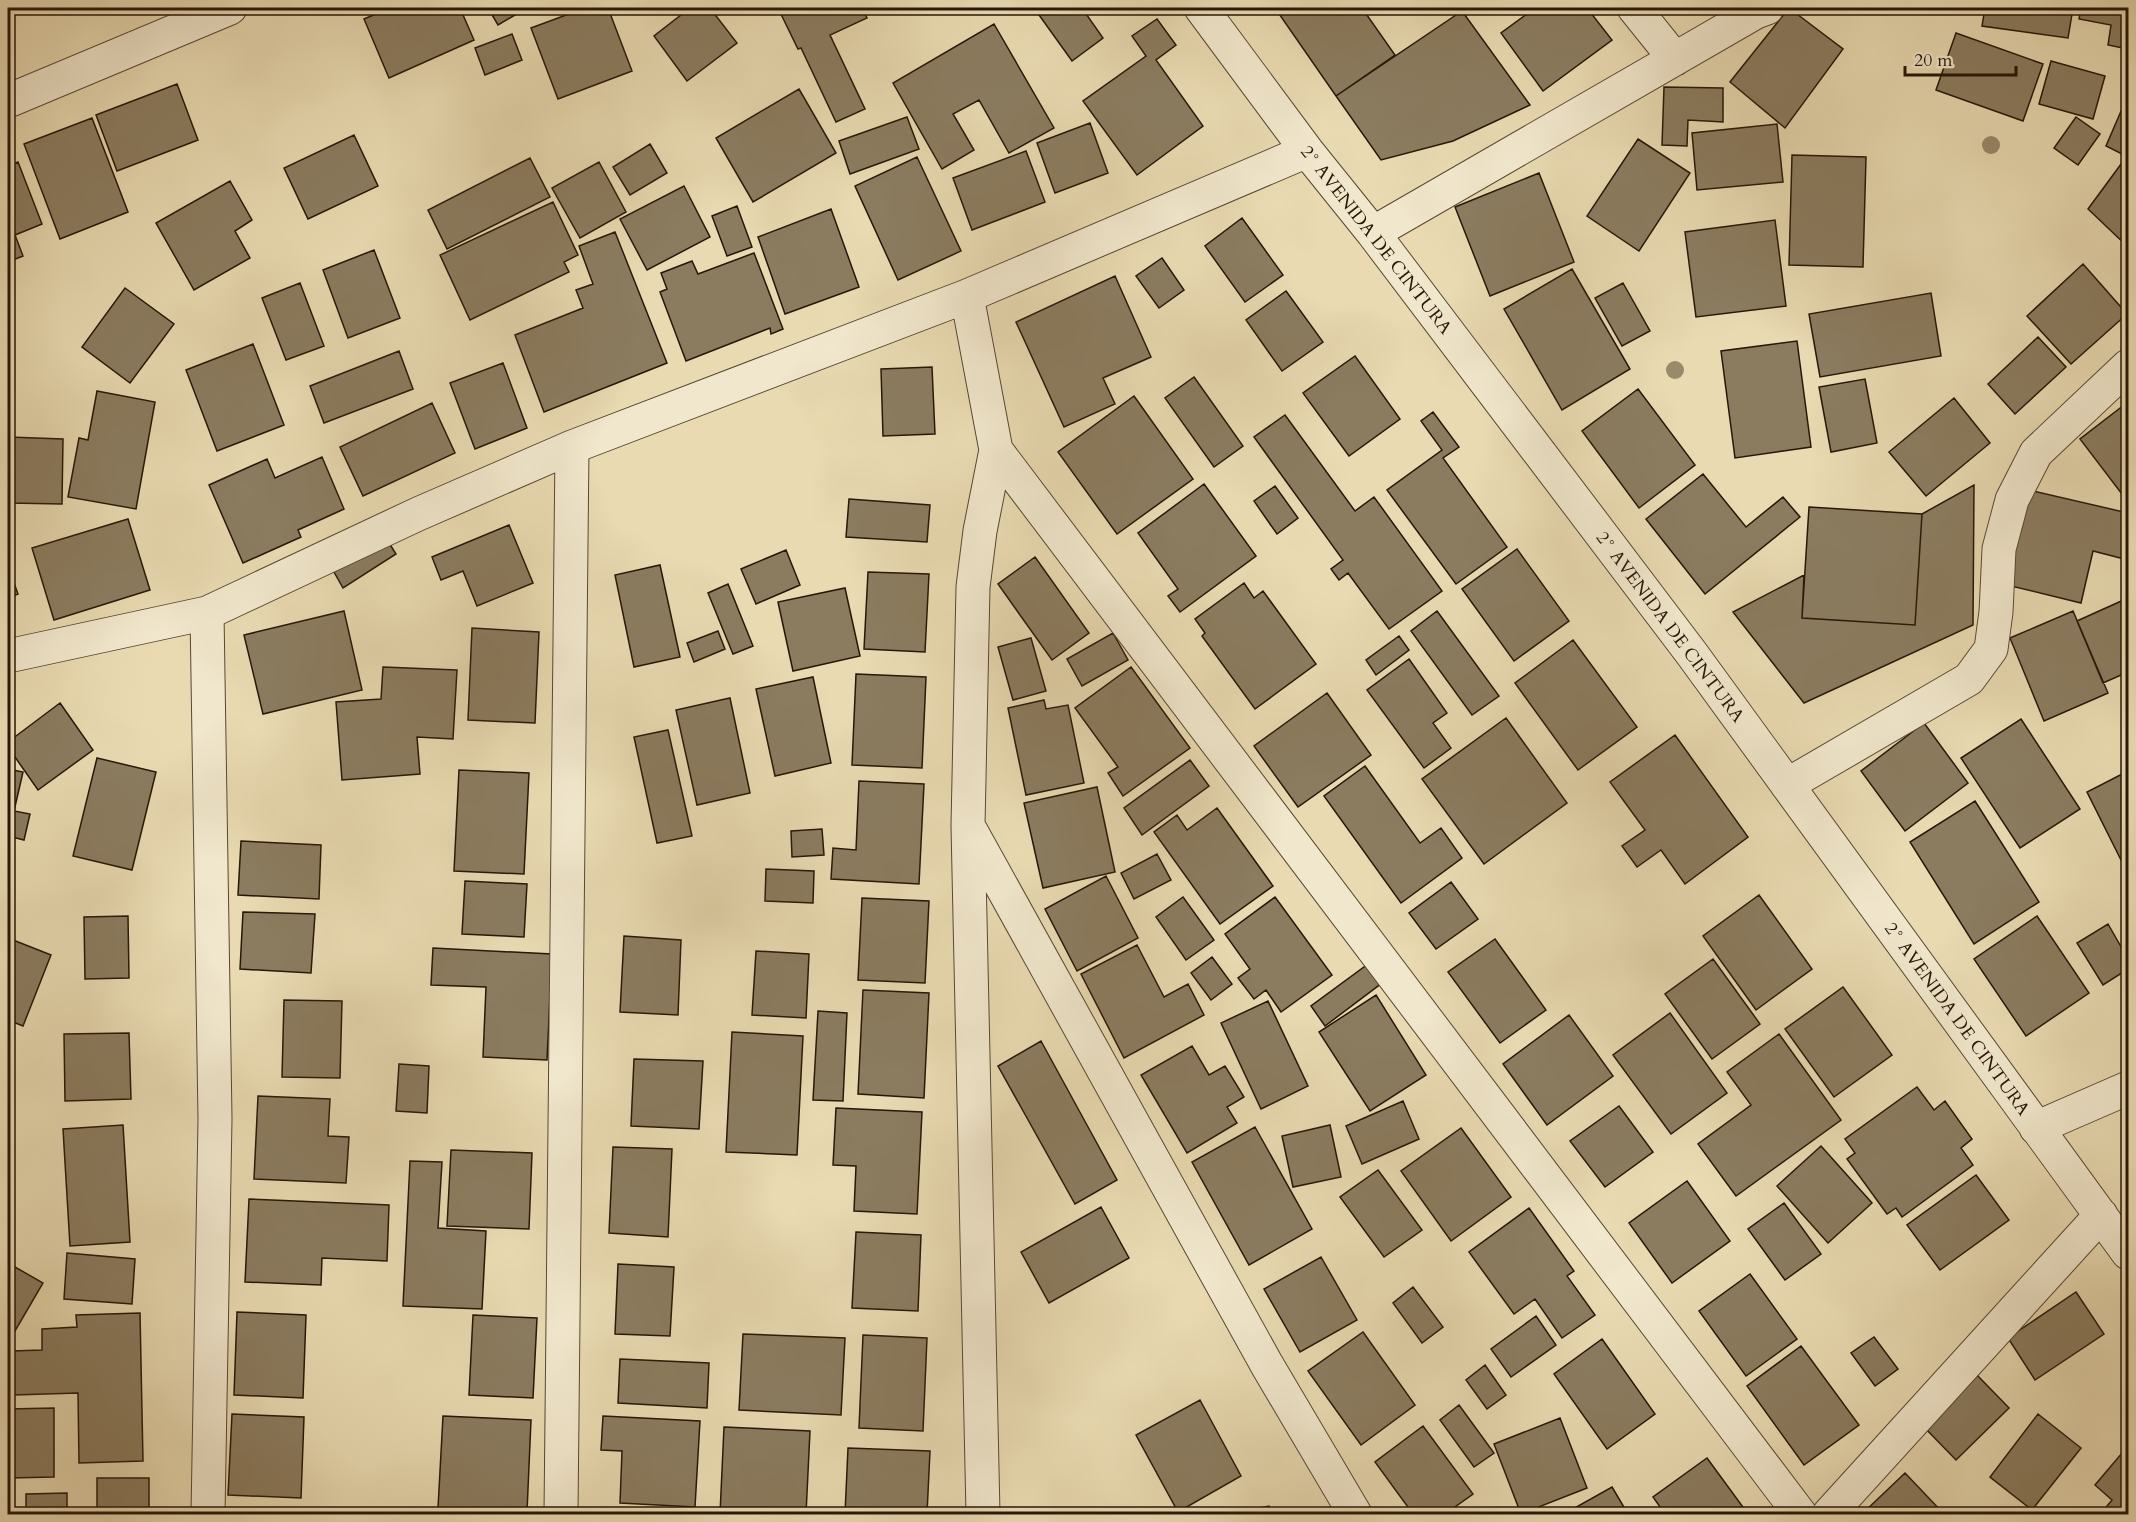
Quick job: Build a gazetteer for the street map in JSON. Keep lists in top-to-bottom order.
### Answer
{
  "streets": {
    "street": ["2° AVENIDA DE CINTURA"]
  },
  "scale_bar": "20 m"
}
